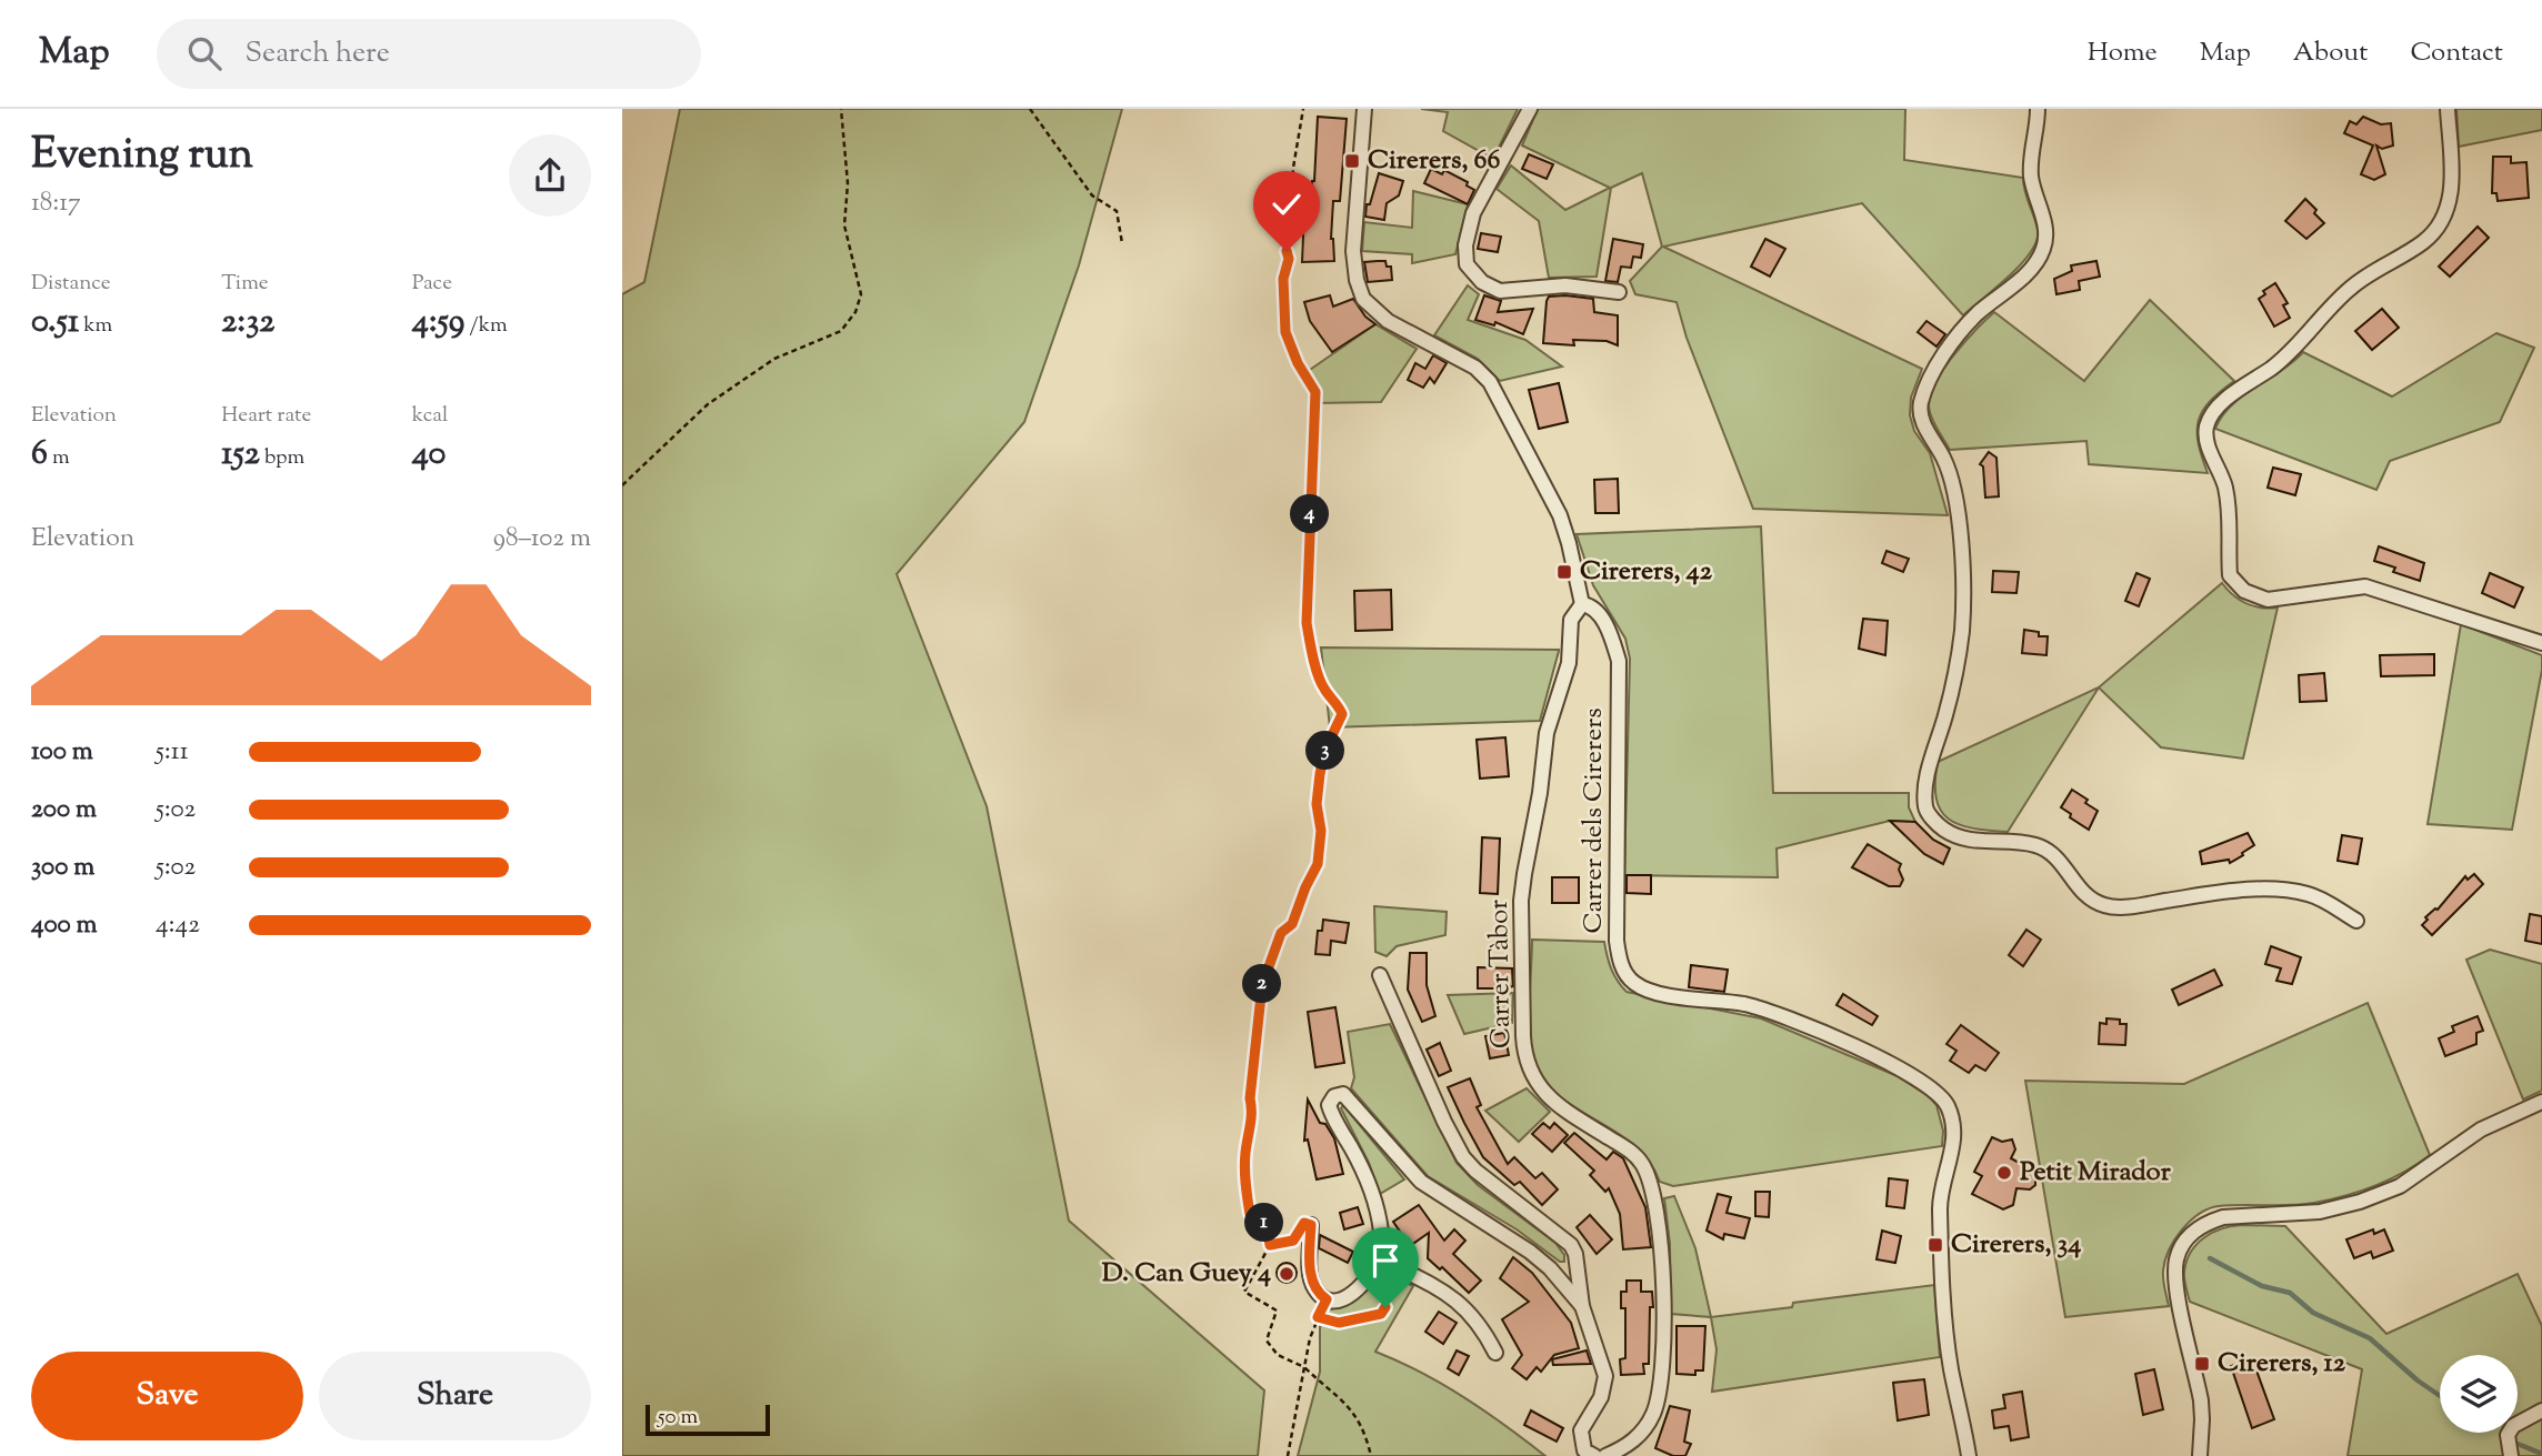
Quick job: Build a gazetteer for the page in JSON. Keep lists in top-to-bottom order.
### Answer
{
  "streets": {
    "street": ["Carrer dels Cirerers", "Carrer Tàbor"]
  },
  "crossings": [
    ["Carrer dels Cirerers", "Carrer Tàbor"]
  ],
  "places": {
    "transit": [
      "Cirerers, 66",
      "Cirerers, 42",
      "Cirerers, 34",
      "Cirerers, 12"
    ],
    "other": ["Petit Mirador", "D. Can Guey 4"]
  },
  "scale_bar": "50 m",
  "page": {
    "header": "Map",
    "search": "Search here",
    "nav": [
      "Home",
      "Map",
      "About",
      "Contact"
    ],
    "heading": ["Evening run", "18:17"],
    "stats": [
      ["Distance", "0.51 km"],
      ["Time", "2:32"],
      ["Pace", "4:59 /km"],
      ["Elevation", "6 m"],
      ["Heart rate", "152 bpm"],
      ["kcal", "40"]
    ],
    "pins": [
      "4",
      "3",
      "2",
      "1"
    ],
    "chart": ["Elevation", "98–102 m"],
    "list": [
      {
        "name": "100 m",
        "note": "5:11"
      },
      {
        "name": "200 m",
        "note": "5:02"
      },
      {
        "name": "300 m",
        "note": "5:02"
      },
      {
        "name": "400 m",
        "note": "4:42"
      }
    ],
    "buttons": ["Save", "Share"],
    "scale": "50 m"
  }
}
